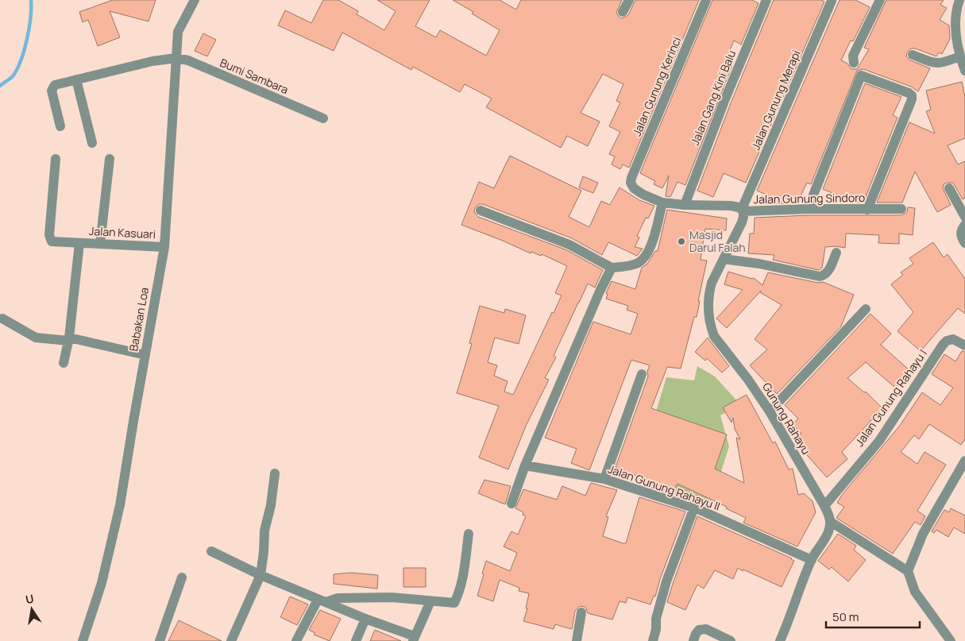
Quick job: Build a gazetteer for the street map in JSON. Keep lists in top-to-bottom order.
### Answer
{
  "streets": {
    "street": [
      "Bumi Sambara",
      "Jalan Gunung Kerinci",
      "Jalan Gang Kini Balu",
      "Jalan Gunung Merapi",
      "Jalan Gunung Sindoro",
      "Jalan Kasuari",
      "Babakan Loa",
      "Jalan Gunung Rahayu I",
      "Gunung Rahayu",
      "Jalan Gunung Rahayu II"
    ]
  },
  "crossings": [
    ["Bumi Sambara", "Babakan Loa"],
    ["Jalan Gunung Kerinci", "Jalan Gunung Sindoro"],
    ["Jalan Gang Kini Balu", "Jalan Gunung Sindoro"],
    ["Jalan Gunung Merapi", "Jalan Gunung Sindoro"],
    ["Jalan Gunung Merapi", "Gunung Rahayu"],
    ["Jalan Gunung Sindoro", "Gunung Rahayu"],
    ["Jalan Kasuari", "Babakan Loa"],
    ["Jalan Gunung Rahayu I", "Gunung Rahayu"]
  ],
  "places": ["Masjid Darul Falah"],
  "scale_bar": "50 m",
  "north": "top"
}
